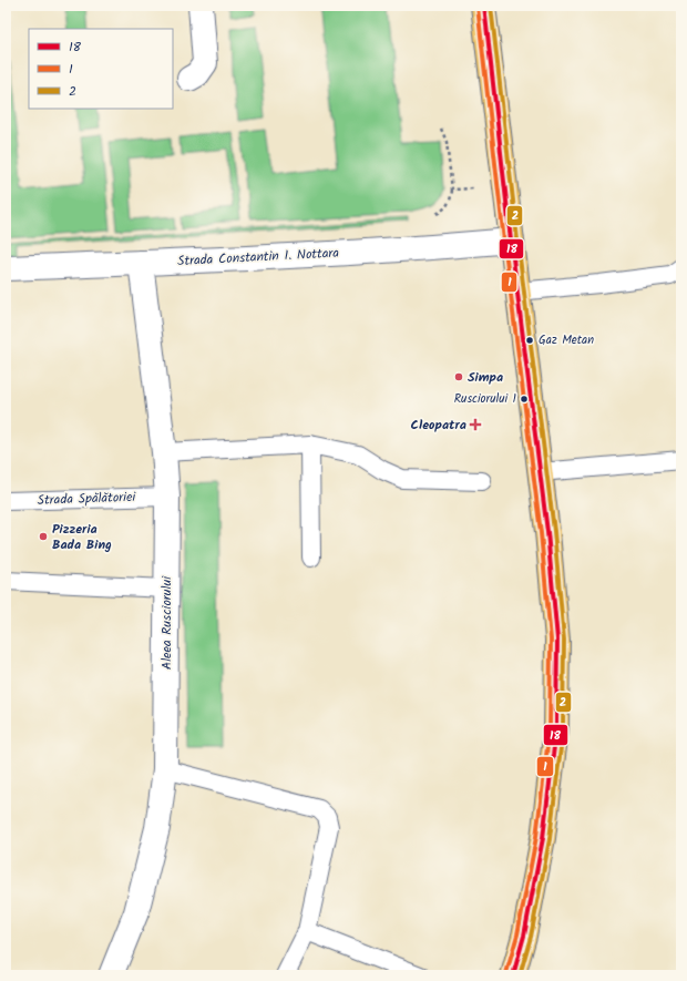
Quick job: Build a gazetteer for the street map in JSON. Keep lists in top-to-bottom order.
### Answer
{
  "streets": {
    "street": ["Strada Constantin I. Nottara", "Aleea Rusciorului"],
    "lane": ["Strada Spălătoriei"]
  },
  "crossings": [
    ["Strada Constantin I. Nottara", "Aleea Rusciorului"],
    ["Strada Spălătoriei", "Aleea Rusciorului"]
  ],
  "places": {
    "other": [
      "Gaz Metan",
      "Simpa",
      "Rusciorului 1",
      "Pizzeria Bada Bing"
    ],
    "health": ["Cleopatra"]
  },
  "lines": ["transit line 18", "transit line 2", "transit line 1"],
  "legend": ["18", "1", "2"]
}
